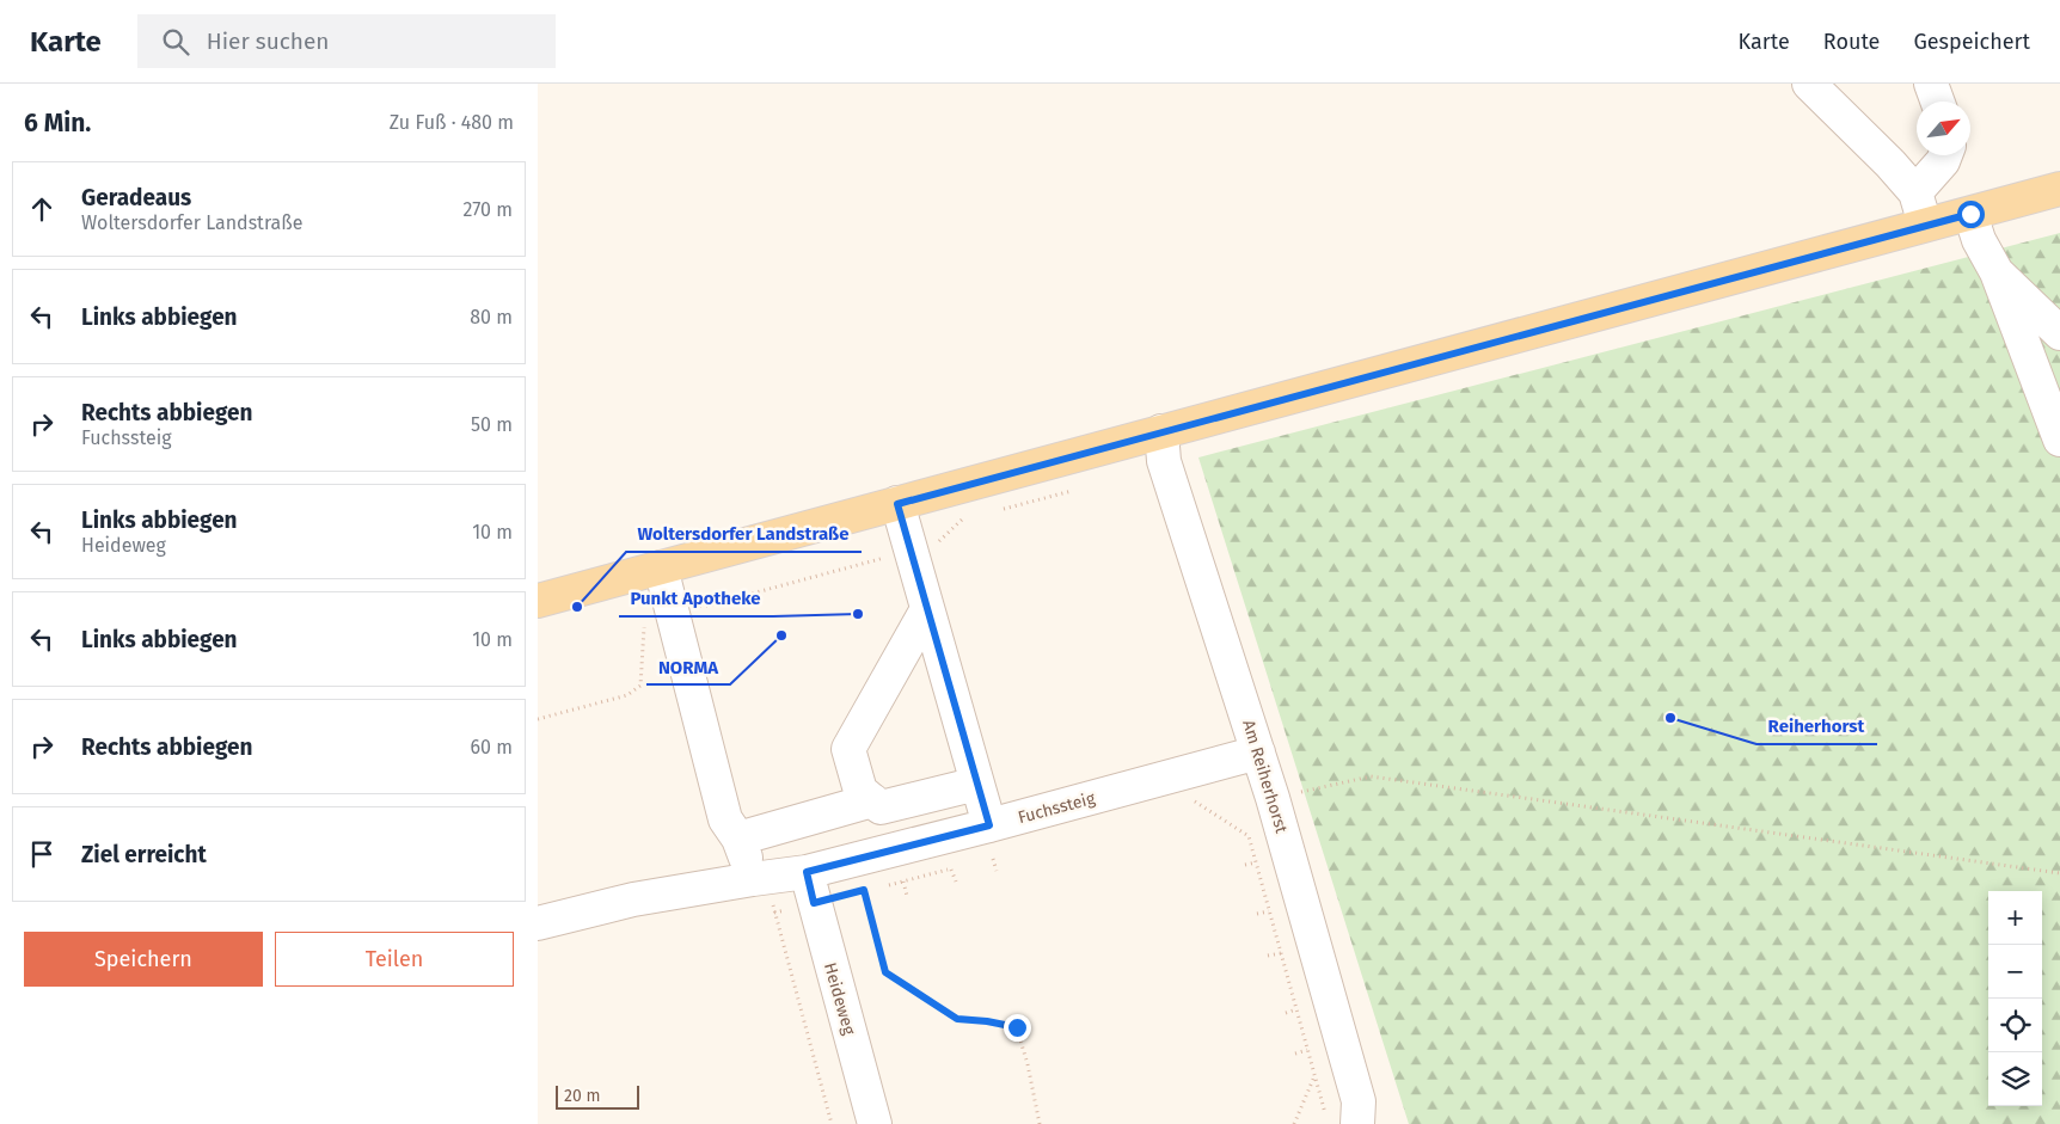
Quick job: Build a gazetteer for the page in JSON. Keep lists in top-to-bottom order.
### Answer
{
  "streets": {
    "street": ["Am Reiherhorst", "Fuchssteig", "Heideweg"]
  },
  "crossings": [
    ["Am Reiherhorst", "Fuchssteig"],
    ["Fuchssteig", "Heideweg"]
  ],
  "places": [
    "Woltersdorfer Landstraße",
    "Punkt Apotheke",
    "NORMA",
    "Reiherhorst"
  ],
  "scale_bar": "20 m",
  "north": "top right",
  "page": {
    "header": "Karte",
    "search": "Hier suchen",
    "nav": ["Karte", "Route", "Gespeichert"],
    "heading": ["6 Min.", "Zu Fuß · 480 m"],
    "list": [
      ["Geradeaus", "Woltersdorfer Landstraße", "270 m"],
      ["Links abbiegen", "80 m"],
      ["Rechts abbiegen", "Fuchssteig", "50 m"],
      ["Links abbiegen", "Heideweg", "10 m"],
      ["Links abbiegen", "10 m"],
      ["Rechts abbiegen", "60 m"],
      "Ziel erreicht"
    ],
    "map_buttons": ["+", "−"],
    "buttons": ["Speichern", "Teilen"],
    "scale": "20 m"
  }
}
